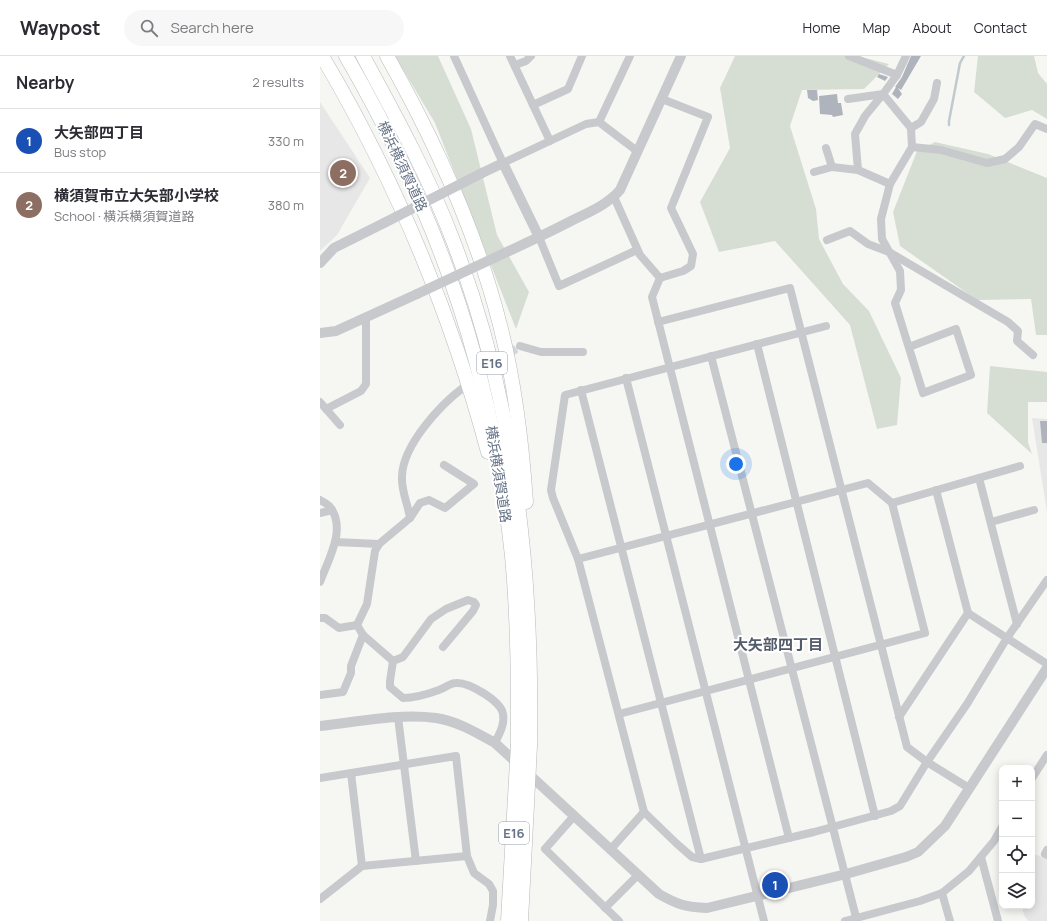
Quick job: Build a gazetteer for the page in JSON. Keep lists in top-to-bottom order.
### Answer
{
  "streets": {
    "highway": ["横浜横須賀道路", "E16"]
  },
  "districts": ["大矢部四丁目"],
  "page": {
    "header": "Waypost",
    "search": "Search here",
    "nav": [
      "Home",
      "Map",
      "About",
      "Contact"
    ],
    "heading": ["Nearby", "2 results"],
    "list": [
      {
        "mark": "1",
        "name": "大矢部四丁目",
        "note": "Bus stop",
        "value": "330 m"
      },
      {
        "mark": "2",
        "name": "横須賀市立大矢部小学校",
        "note": "School · 横浜横須賀道路",
        "value": "380 m"
      }
    ],
    "pins": ["2", "1"],
    "map_buttons": ["+", "−"]
  }
}
